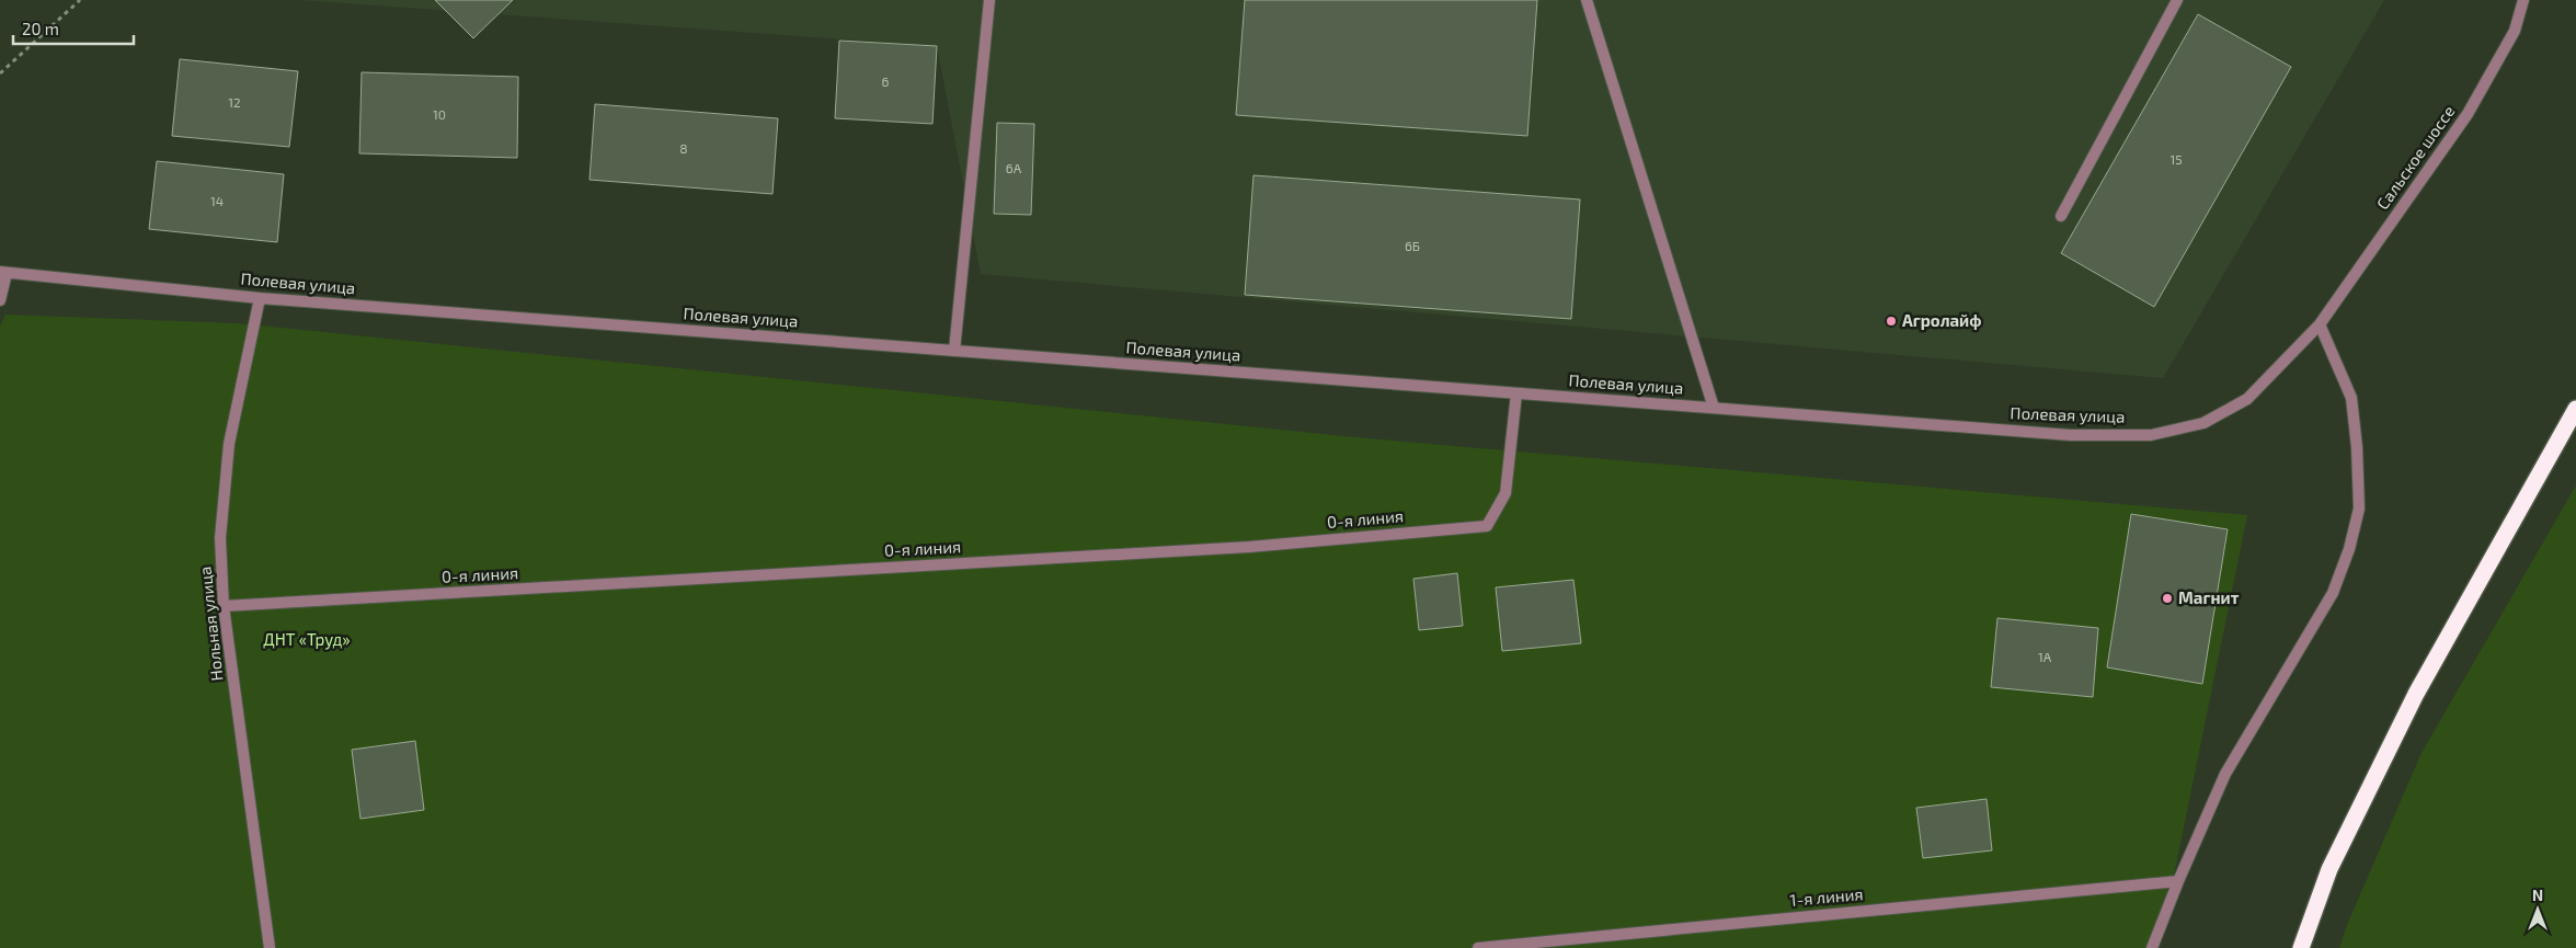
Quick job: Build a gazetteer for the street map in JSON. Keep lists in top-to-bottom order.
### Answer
{
  "streets": {
    "street": [
      "Сальское шоссе",
      "Полевая улица",
      "0-я линия",
      "Нольная улица",
      "1-я линия"
    ]
  },
  "crossings": [
    ["Сальское шоссе", "Полевая улица"],
    ["Полевая улица", "0-я линия"],
    ["Полевая улица", "Нольная улица"],
    ["0-я линия", "Нольная улица"]
  ],
  "parks": ["ДНТ «Труд»"],
  "places": ["Агролайф", "Магнит"],
  "house_numbers": [
    "6",
    "12",
    "10",
    "8",
    "15",
    "6А",
    "14",
    "6Б",
    "1А"
  ],
  "scale_bar": "20 m",
  "north": "top"
}
